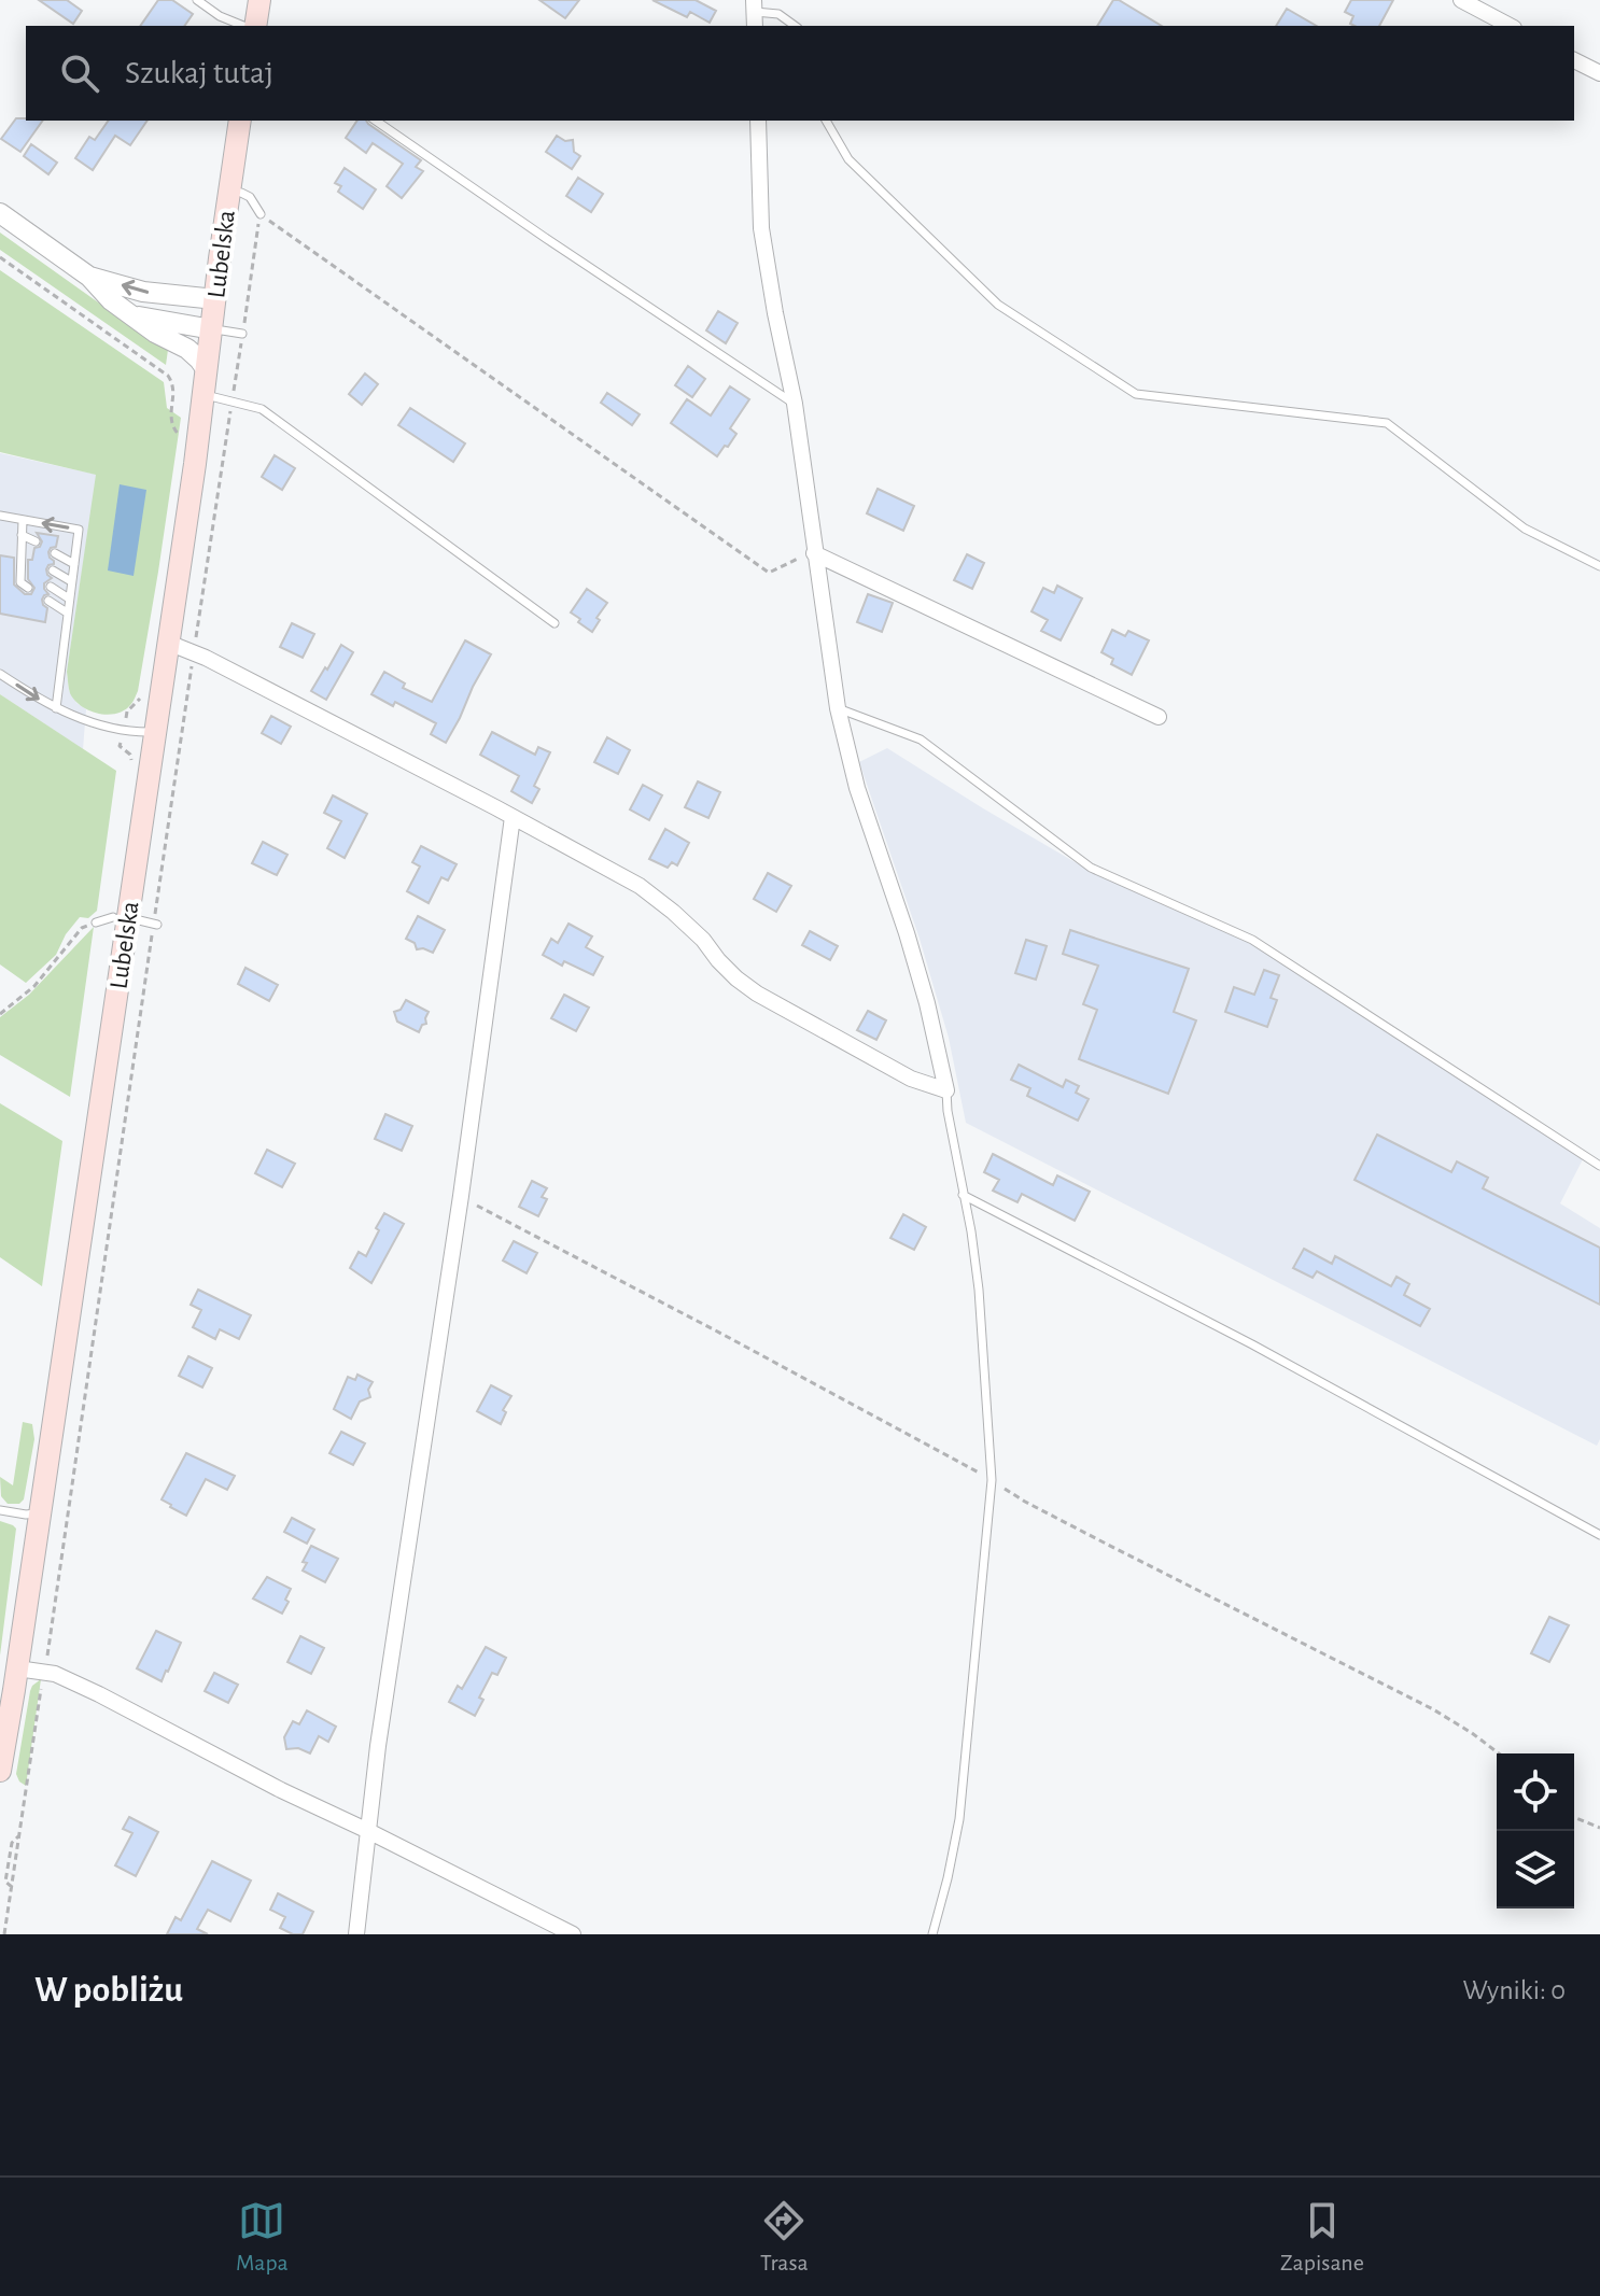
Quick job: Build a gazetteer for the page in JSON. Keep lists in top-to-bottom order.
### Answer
{
  "streets": {
    "main road": ["Lubelska"]
  },
  "page": {
    "search": "Szukaj tutaj",
    "heading": ["W pobliżu", "Wyniki: 0"],
    "nav": ["Mapa", "Trasa", "Zapisane"]
  }
}
